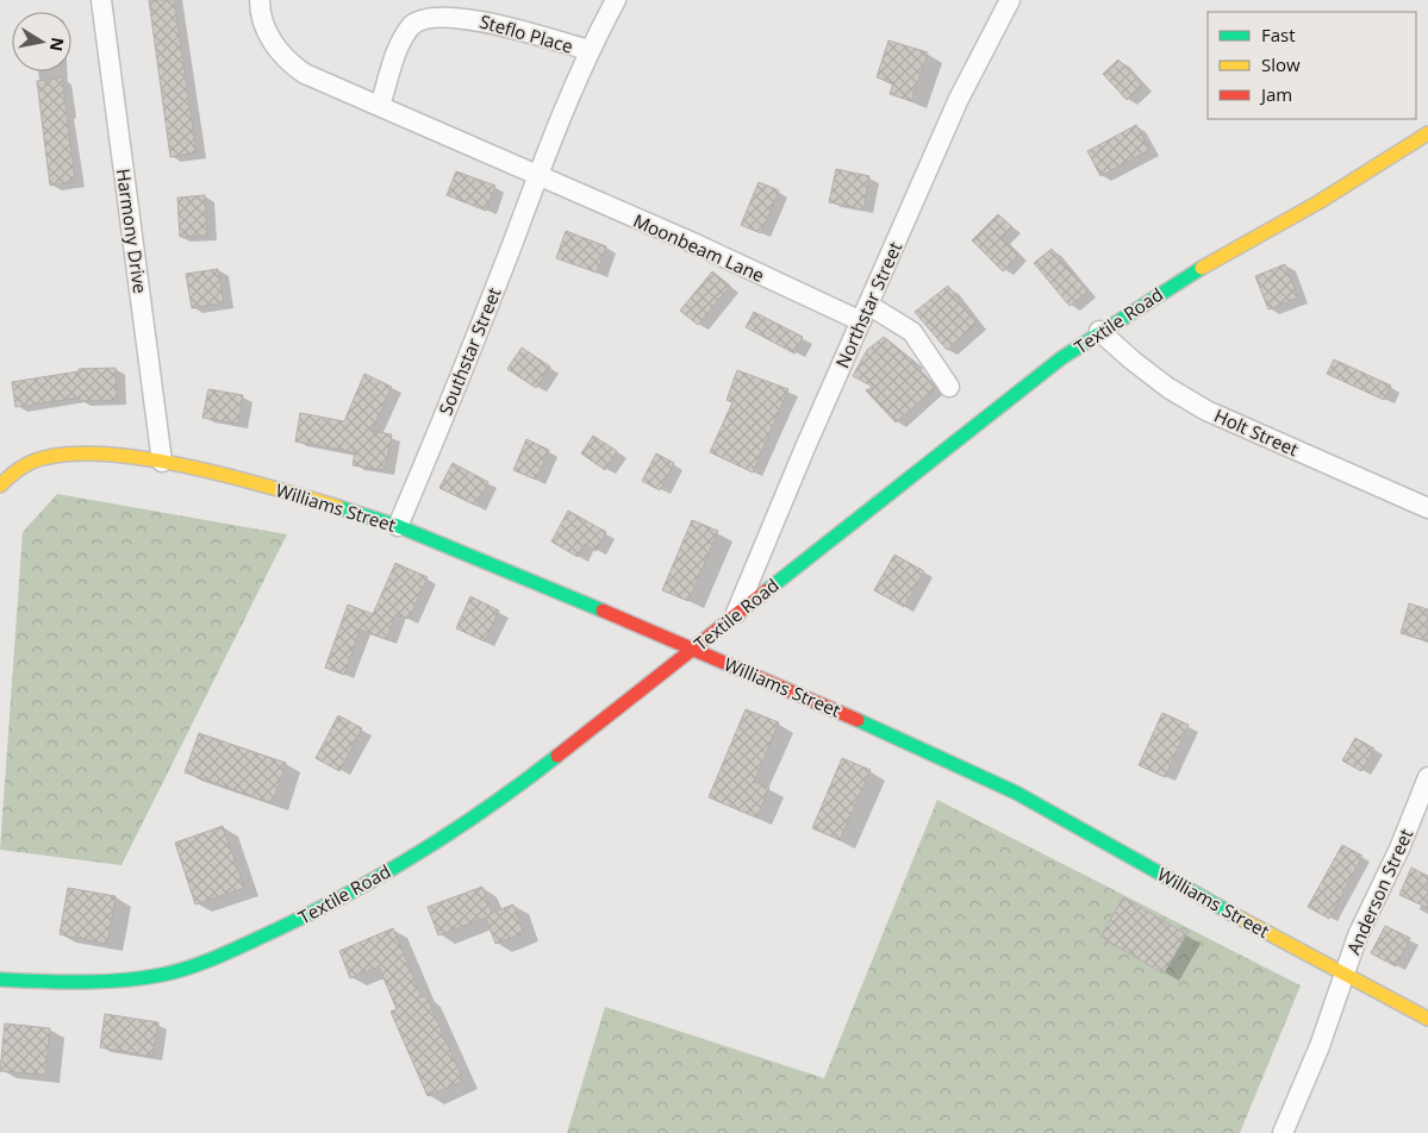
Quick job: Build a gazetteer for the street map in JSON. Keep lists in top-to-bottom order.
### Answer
{
  "streets": {
    "street": [
      "Steflo Place",
      "Harmony Drive",
      "Moonbeam Lane",
      "Northstar Street",
      "Textile Road",
      "Southstar Street",
      "Holt Street",
      "Williams Street",
      "Anderson Street"
    ]
  },
  "crossings": [
    ["Steflo Place", "Southstar Street"],
    ["Harmony Drive", "Williams Street"],
    ["Moonbeam Lane", "Northstar Street"],
    ["Moonbeam Lane", "Southstar Street"],
    ["Northstar Street", "Textile Road"],
    ["Textile Road", "Holt Street"],
    ["Textile Road", "Williams Street"],
    ["Southstar Street", "Williams Street"],
    ["Williams Street", "Anderson Street"]
  ],
  "legend": ["Fast", "Slow", "Jam"],
  "north": "right"
}
